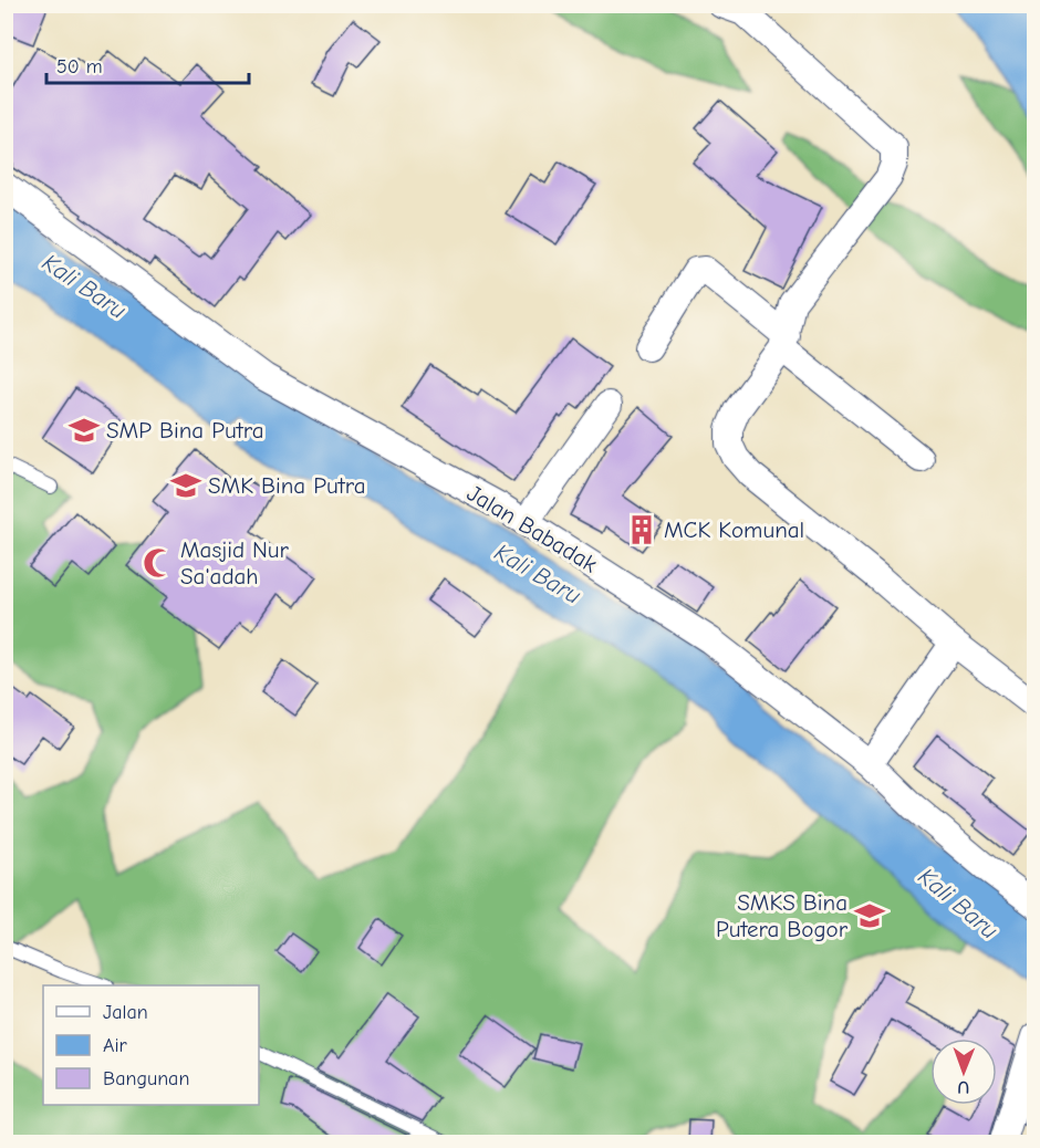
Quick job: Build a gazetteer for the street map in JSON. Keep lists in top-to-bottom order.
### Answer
{
  "streets": {
    "street": ["Jalan Babadak"]
  },
  "water": ["Kali Baru"],
  "places": {
    "school or university": ["SMP Bina Putra", "SMK Bina Putra", "SMKS Bina Putera Bogor"],
    "building": ["MCK Komunal"],
    "mosque": ["Masjid Nur Sa'adah"]
  },
  "legend": ["Jalan", "Air", "Bangunan"],
  "scale_bar": "50 m",
  "north": "bottom"
}
